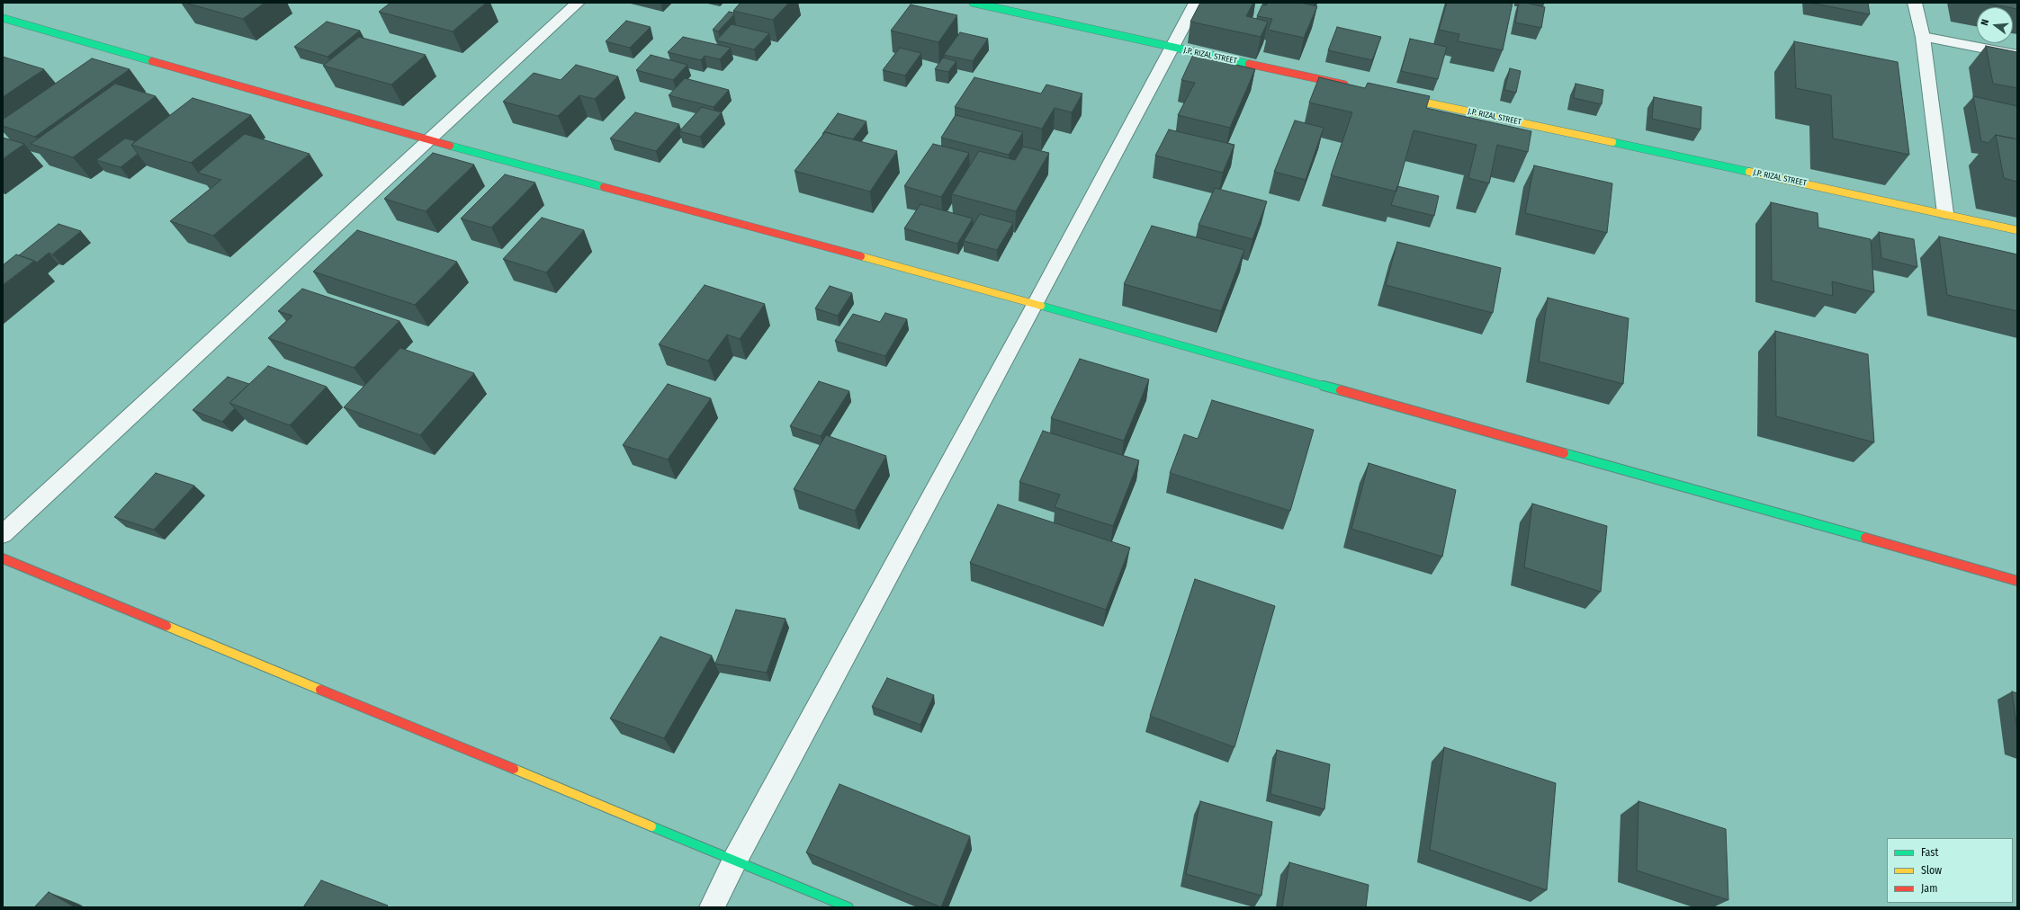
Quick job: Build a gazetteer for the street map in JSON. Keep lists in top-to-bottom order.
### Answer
{
  "streets": {
    "street": ["J.P. RIZAL STREET"]
  },
  "legend": ["Fast", "Slow", "Jam"],
  "north": "left"
}
